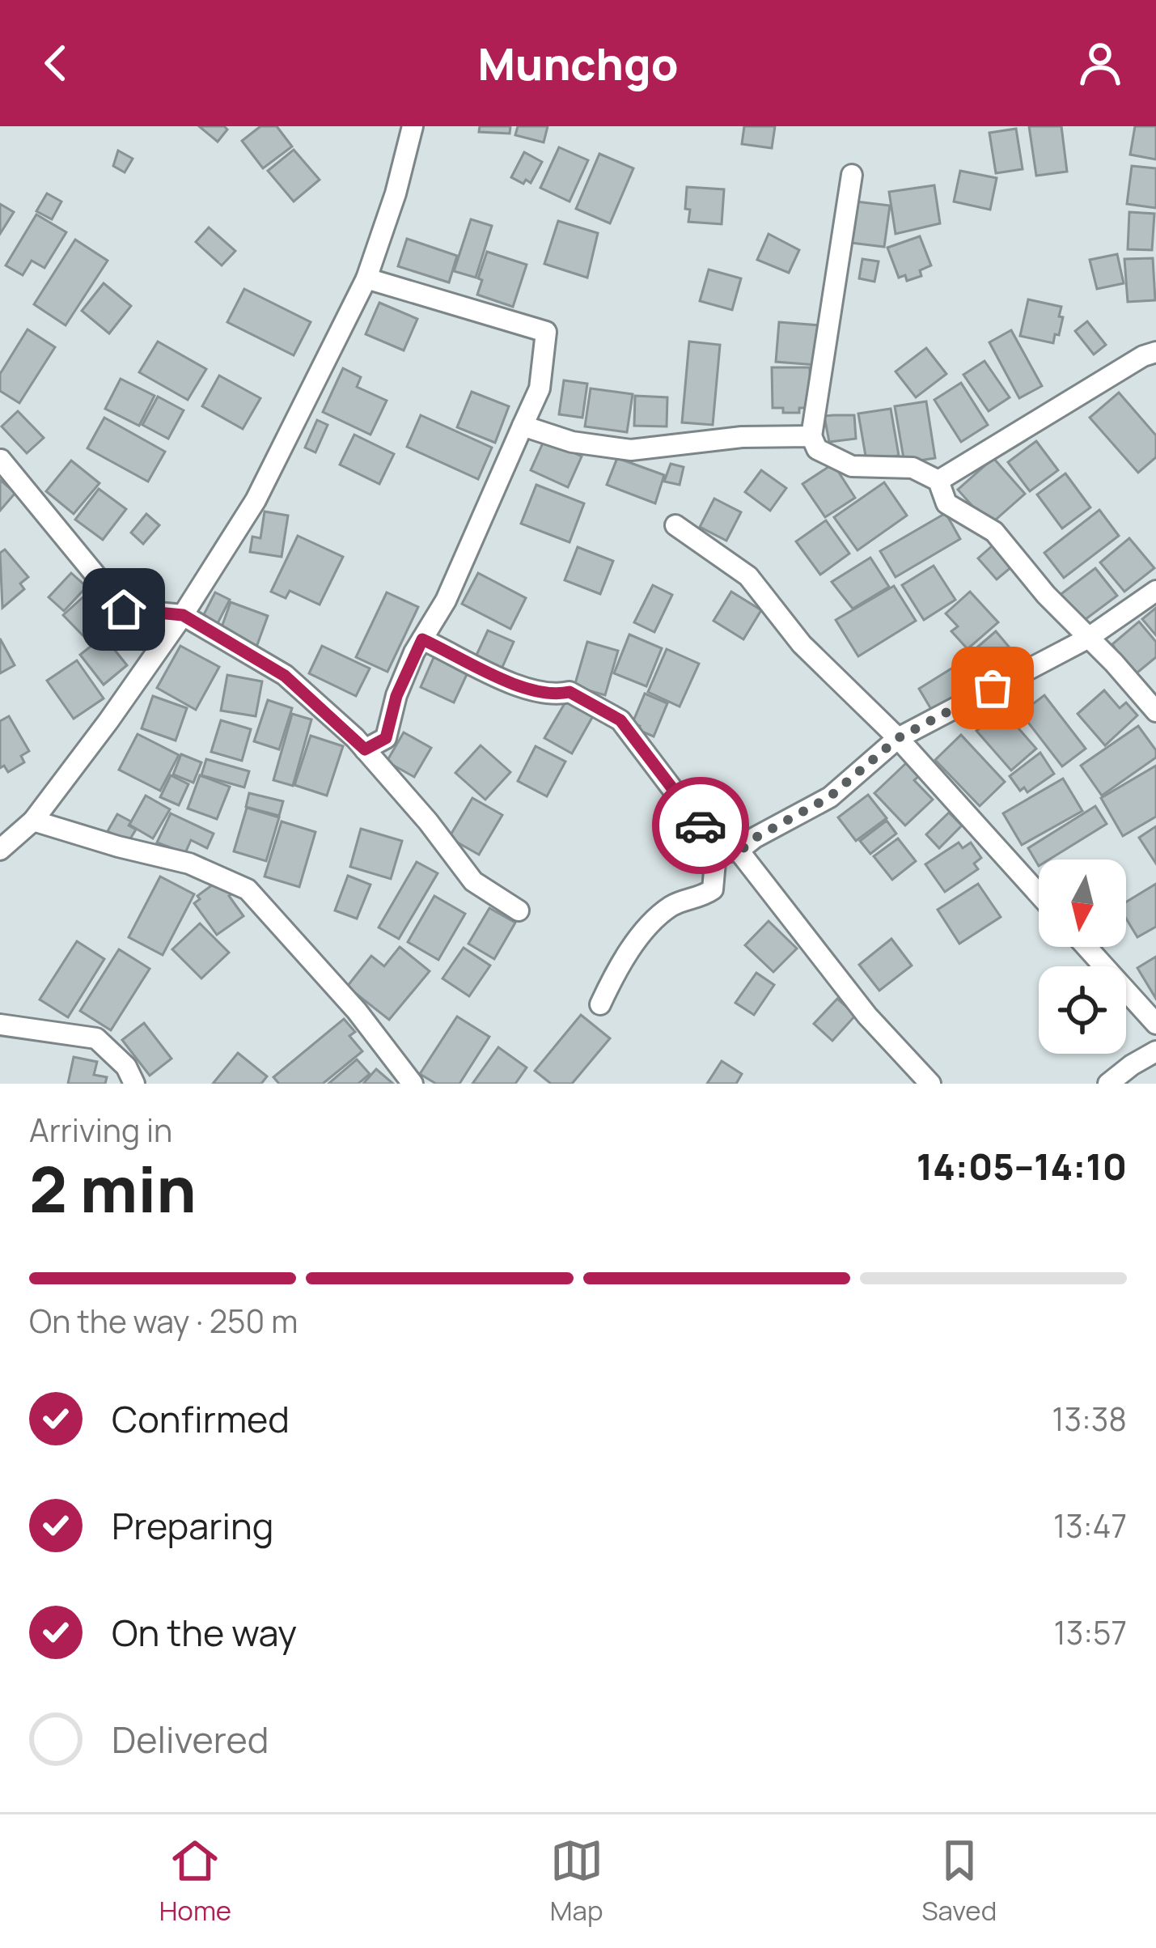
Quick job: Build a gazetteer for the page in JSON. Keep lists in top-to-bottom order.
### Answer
{
  "north": "bottom",
  "page": {
    "header": "Munchgo",
    "heading": ["2 min", "Arriving in", "14:05–14:10"],
    "bar": "On the way · 250 m",
    "list": [
      ["Confirmed", "13:38"],
      ["Preparing", "13:47"],
      ["On the way", "13:57"],
      "Delivered"
    ],
    "tabs": ["Home", "Map", "Saved"]
  }
}
